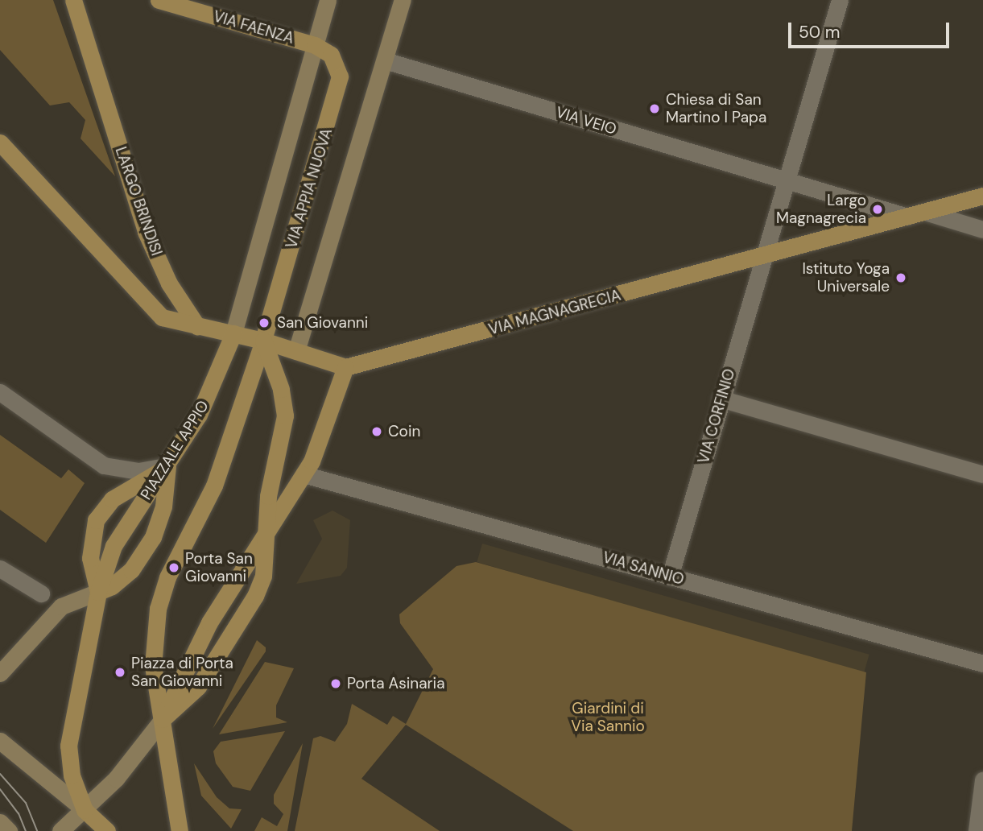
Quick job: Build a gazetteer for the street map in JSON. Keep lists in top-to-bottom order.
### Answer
{
  "streets": {
    "main road": [
      "VIA FAENZA",
      "VIA APPIA NUOVA",
      "LARGO BRINDISI",
      "VIA MAGNAGRECIA",
      "PIAZZALE APPIO"
    ],
    "street": ["VIA VEIO", "VIA CORFINIO", "VIA SANNIO"]
  },
  "crossings": [
    ["VIA FAENZA", "VIA APPIA NUOVA"],
    ["VIA APPIA NUOVA", "PIAZZALE APPIO"],
    ["VIA MAGNAGRECIA", "VIA CORFINIO"],
    ["VIA CORFINIO", "VIA SANNIO"]
  ],
  "parks": ["Giardini di Via Sannio"],
  "places": [
    "Chiesa di San Martino I Papa",
    "Largo Magnagrecia",
    "Istituto Yoga Universale",
    "San Giovanni",
    "Coin",
    "Porta San Giovanni",
    "Piazza di Porta San Giovanni",
    "Porta Asinaria"
  ],
  "scale_bar": "50 m"
}
